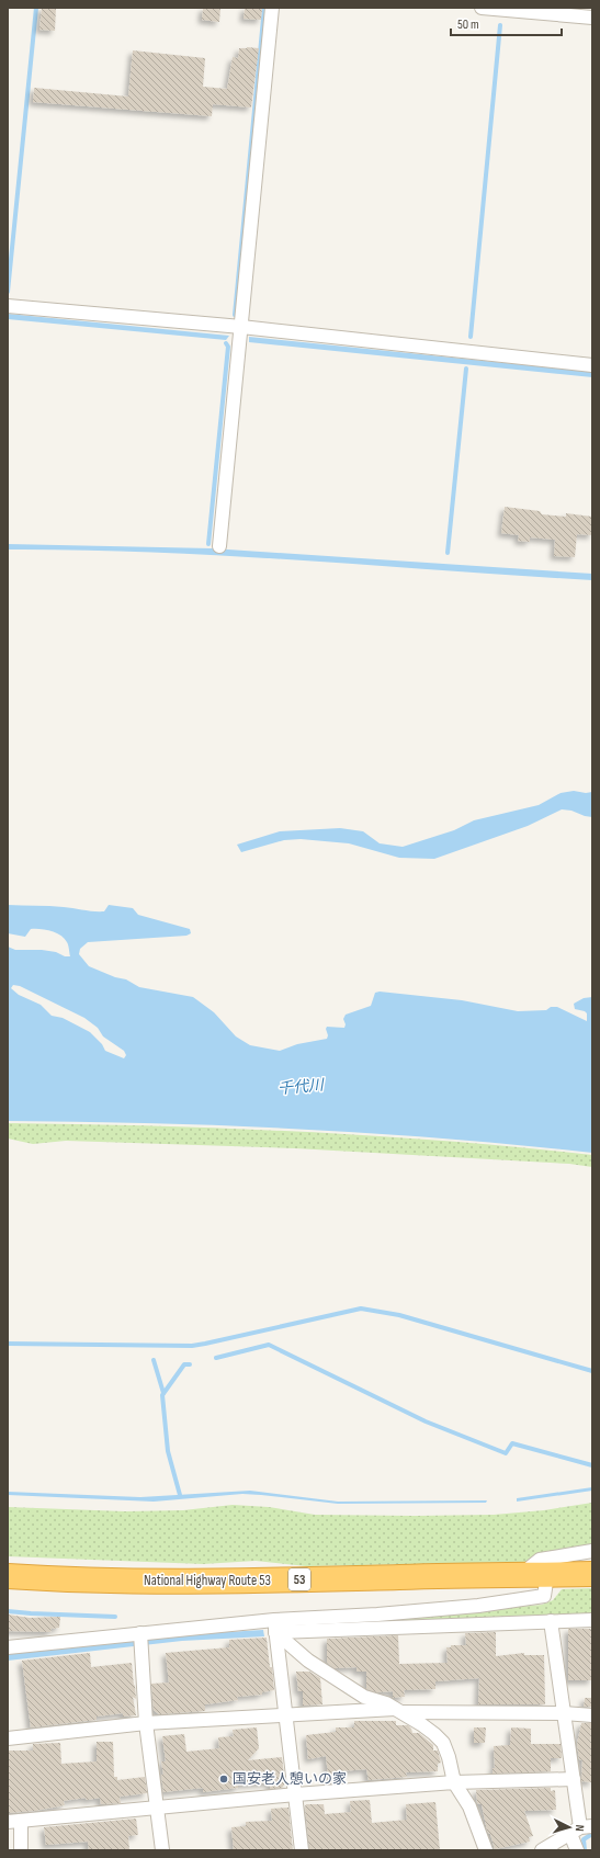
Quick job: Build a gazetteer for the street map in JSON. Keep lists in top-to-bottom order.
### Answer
{
  "streets": {
    "highway": ["53", "National Highway Route 53"]
  },
  "water": ["千代川"],
  "places": ["国安老人憩いの家"],
  "scale_bar": "50 m",
  "north": "right"
}
